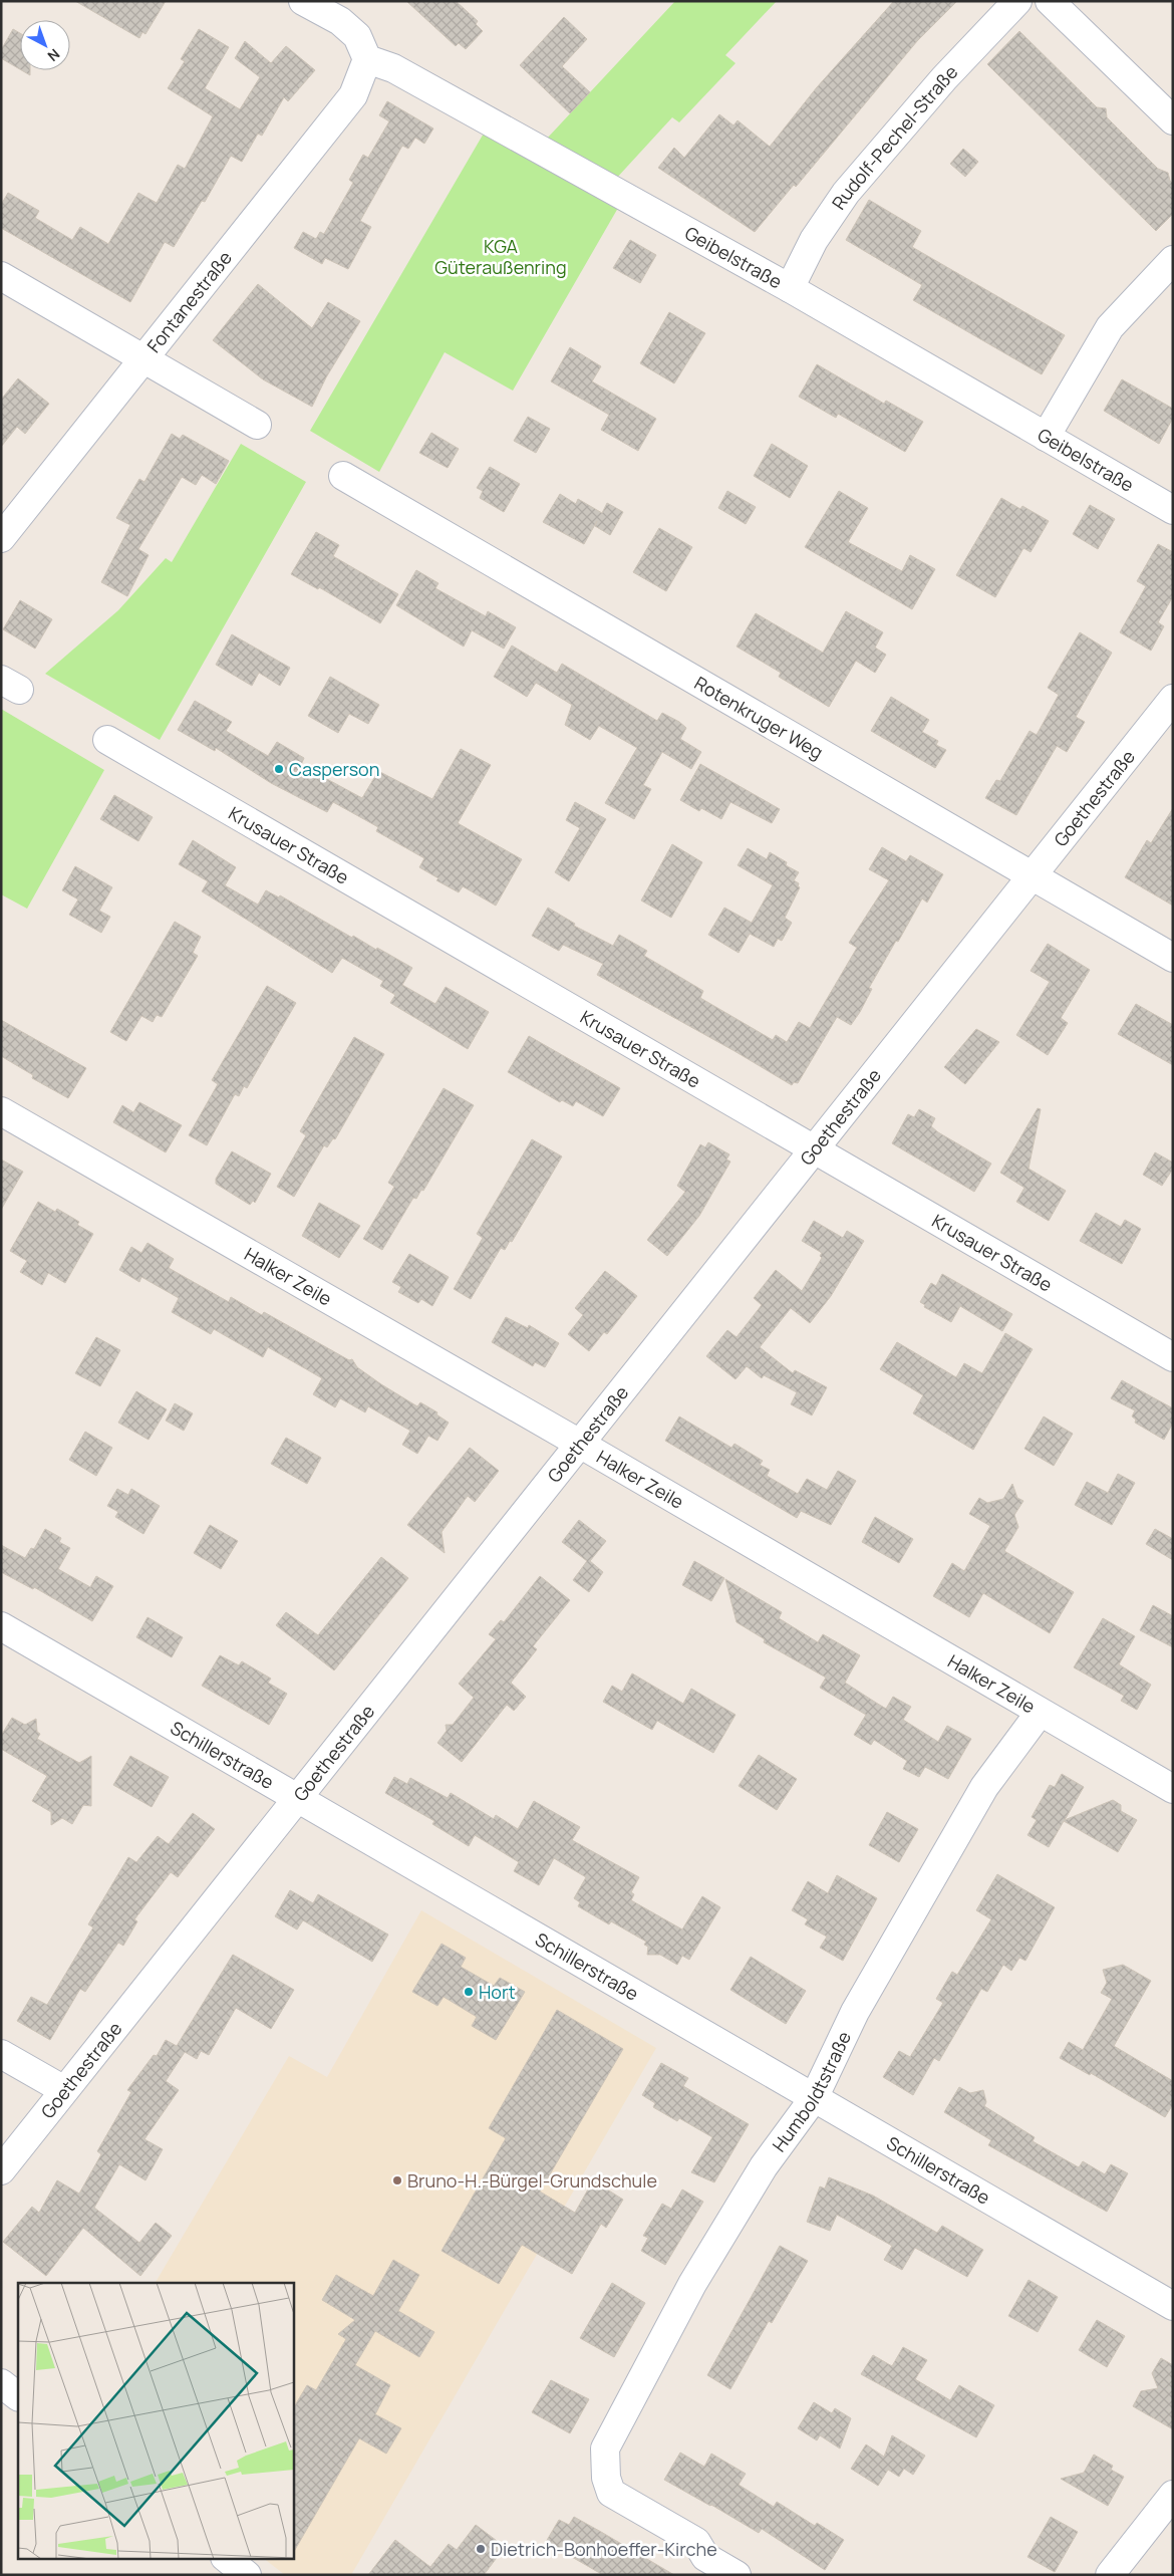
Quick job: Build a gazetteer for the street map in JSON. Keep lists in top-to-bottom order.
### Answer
{
  "streets": {
    "street": [
      "Rudolf-Pechel-Straße",
      "Geibelstraße",
      "Fontanestraße",
      "Rotenkruger Weg",
      "Goethestraße",
      "Krusauer Straße",
      "Halker Zeile",
      "Schillerstraße",
      "Humboldtstraße"
    ]
  },
  "crossings": [
    ["Rudolf-Pechel-Straße", "Geibelstraße"],
    ["Geibelstraße", "Fontanestraße"],
    ["Rotenkruger Weg", "Goethestraße"],
    ["Goethestraße", "Krusauer Straße"],
    ["Goethestraße", "Halker Zeile"],
    ["Goethestraße", "Schillerstraße"],
    ["Halker Zeile", "Humboldtstraße"],
    ["Schillerstraße", "Humboldtstraße"]
  ],
  "parks": ["KGA Güteraußenring"],
  "places": [
    "Casperson",
    "Hort",
    "Bruno-H.-Bürgel-Grundschule",
    "Dietrich-Bonhoeffer-Kirche"
  ],
  "north": "bottom right"
}
